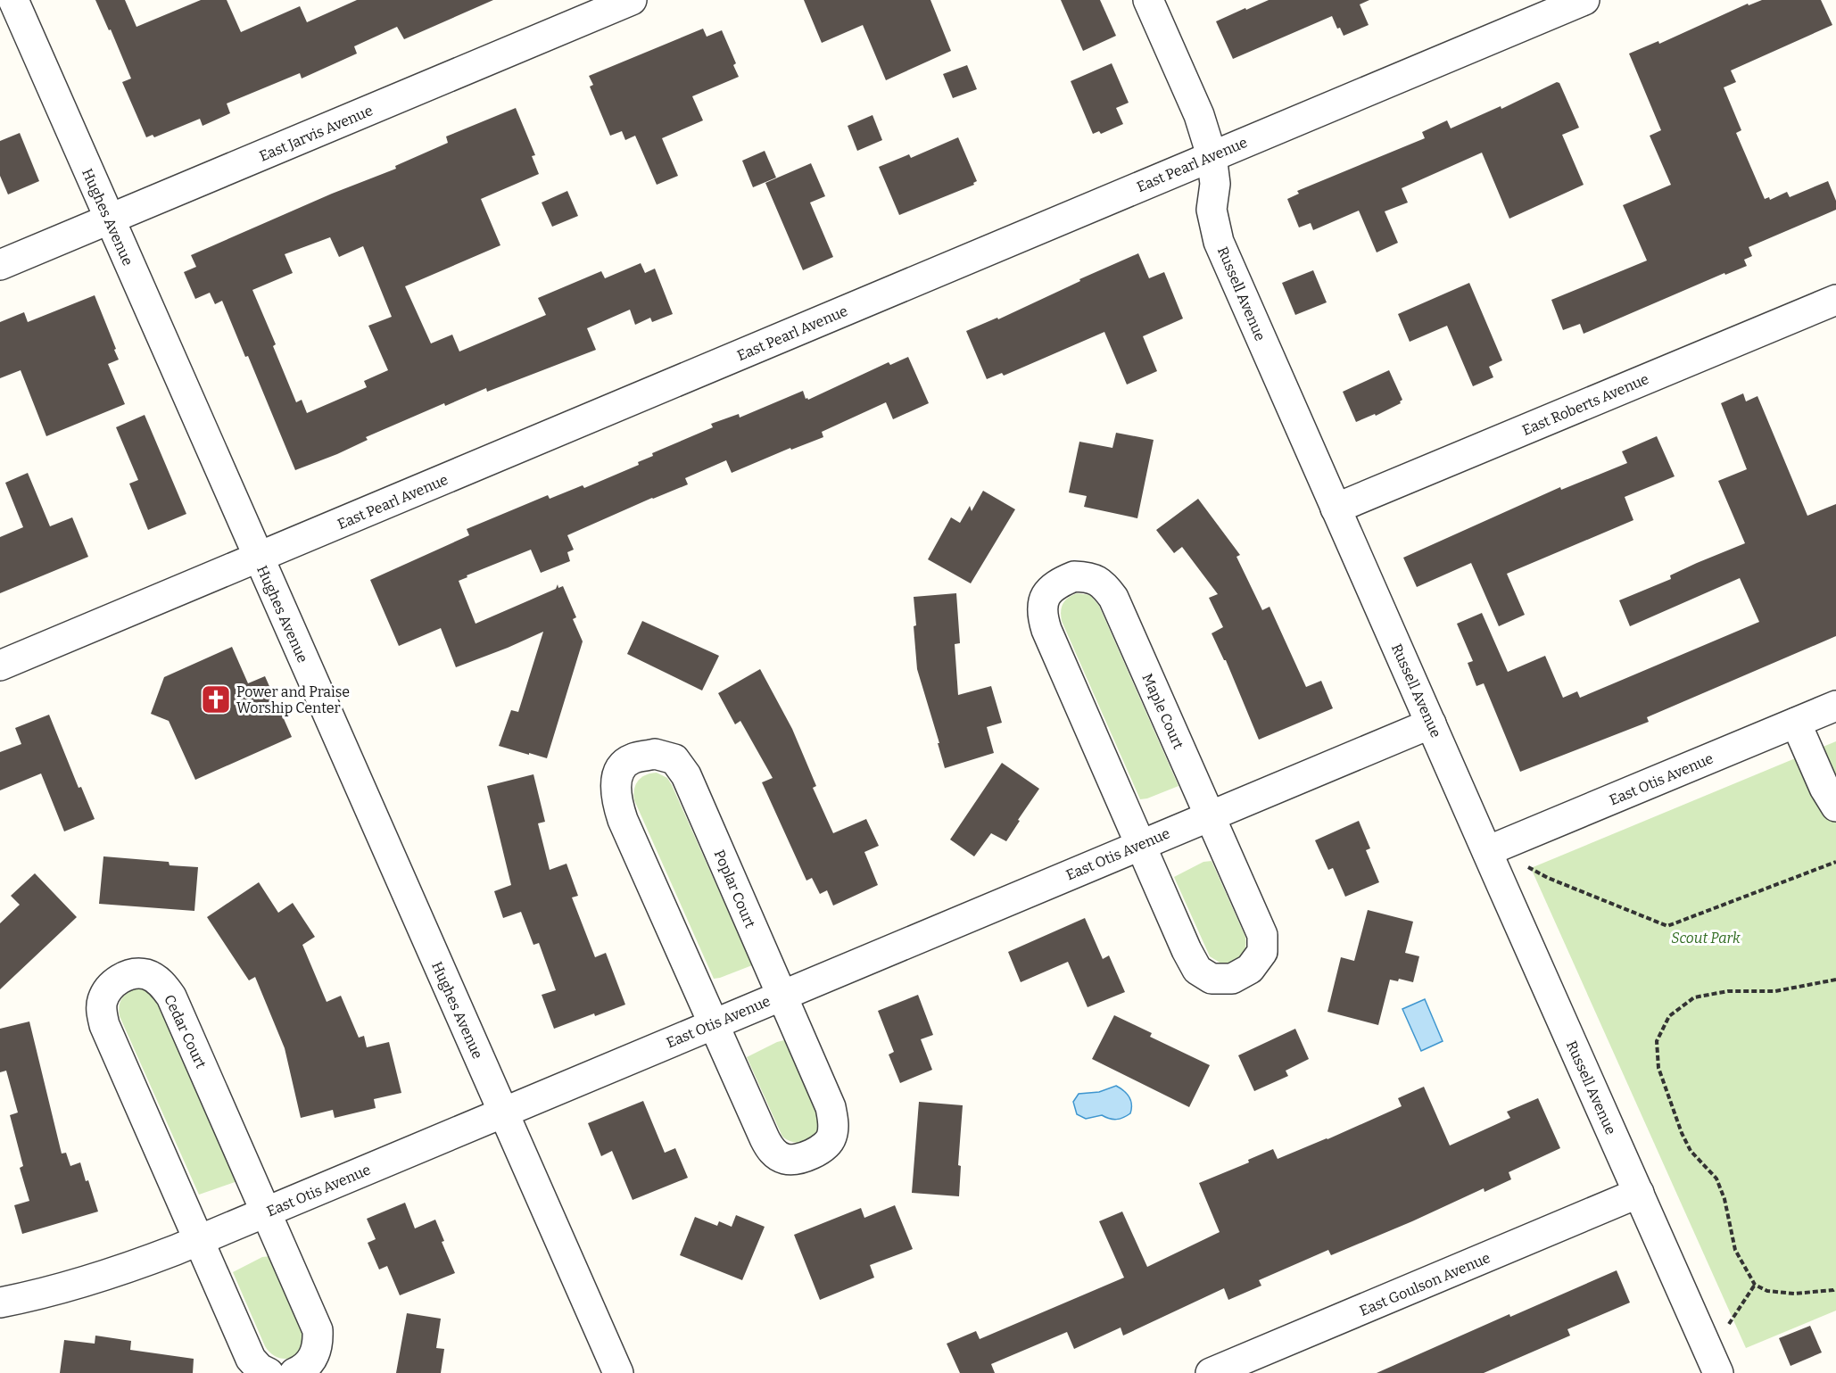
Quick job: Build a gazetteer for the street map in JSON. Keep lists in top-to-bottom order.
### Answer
{
  "streets": {
    "street": [
      "East Jarvis Avenue",
      "East Pearl Avenue",
      "Hughes Avenue",
      "Russell Avenue",
      "East Roberts Avenue",
      "Maple Court",
      "East Otis Avenue",
      "Poplar Court",
      "Cedar Court",
      "East Goulson Avenue"
    ]
  },
  "crossings": [
    ["East Jarvis Avenue", "Hughes Avenue"],
    ["East Pearl Avenue", "Hughes Avenue"],
    ["East Pearl Avenue", "Russell Avenue"],
    ["Hughes Avenue", "East Otis Avenue"],
    ["Russell Avenue", "East Roberts Avenue"],
    ["Russell Avenue", "East Otis Avenue"],
    ["Russell Avenue", "East Goulson Avenue"],
    ["Maple Court", "East Otis Avenue"],
    ["East Otis Avenue", "Poplar Court"],
    ["East Otis Avenue", "Cedar Court"]
  ],
  "parks": ["Scout Park"],
  "places": {
    "church": ["Power and Praise Worship Center"]
  }
}
